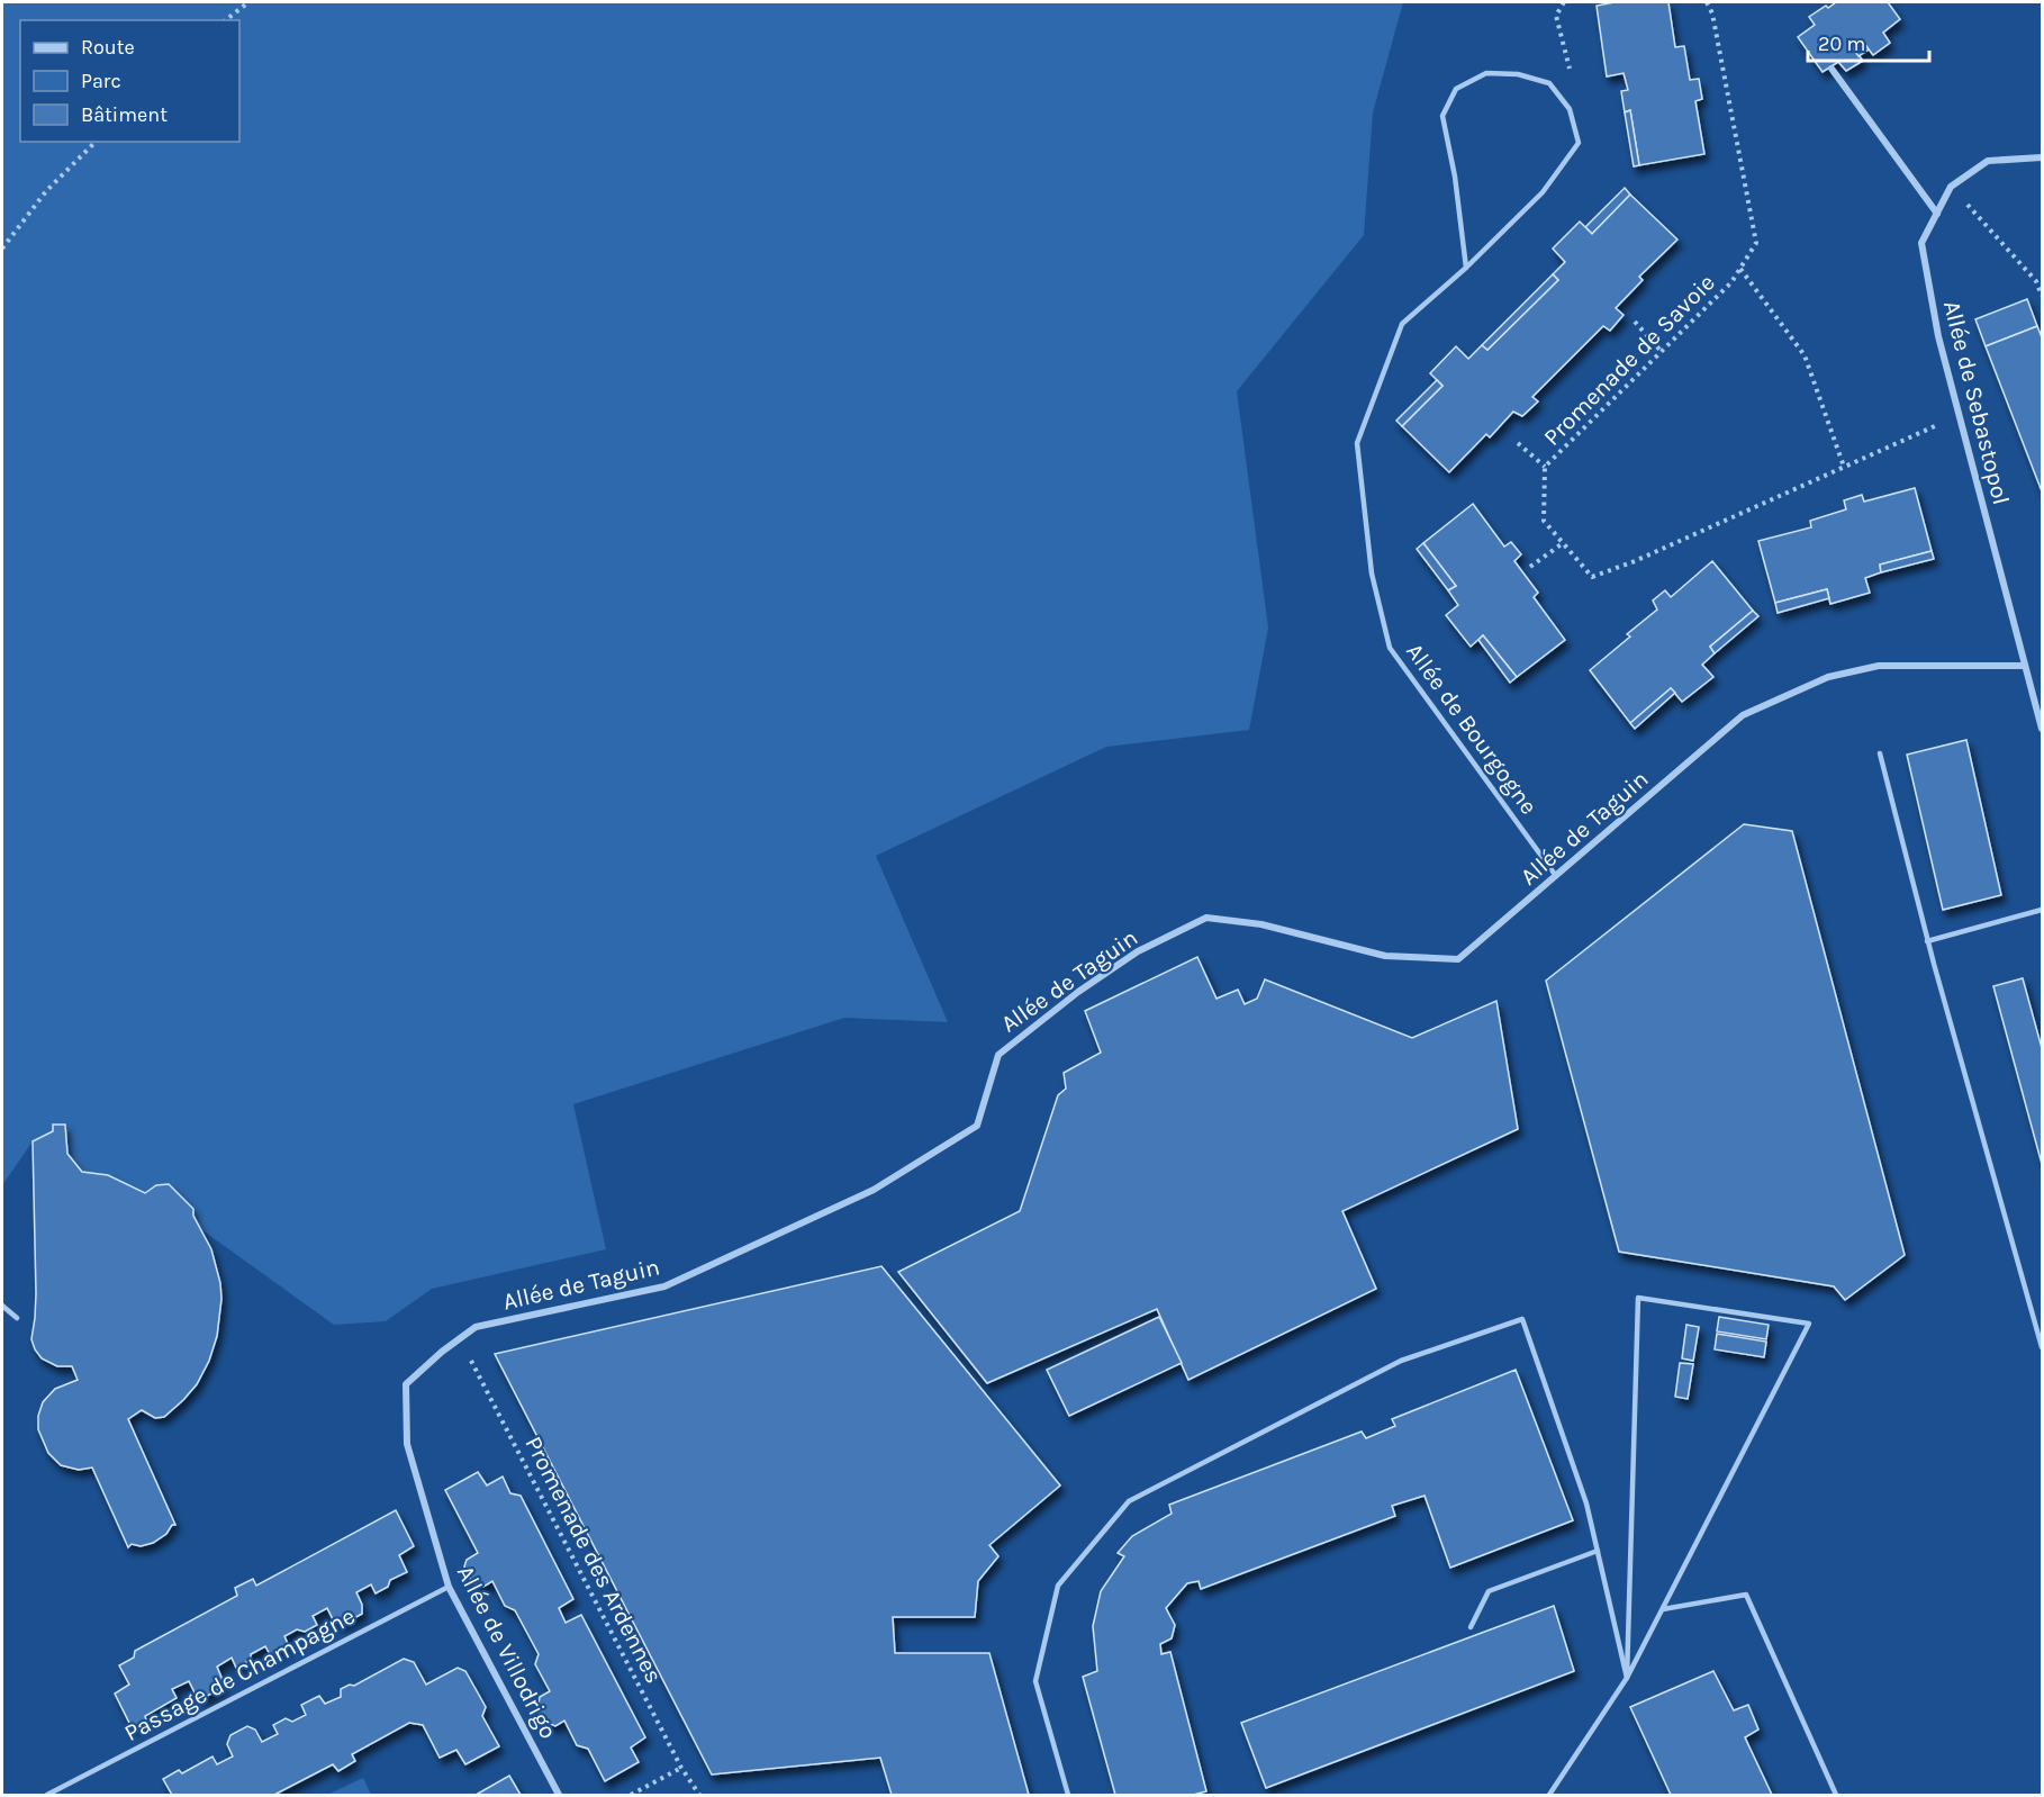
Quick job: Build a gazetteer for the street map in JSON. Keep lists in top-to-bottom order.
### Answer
{
  "streets": {
    "street": ["Allée de Sebastopol", "Allée de Taguin", "Allée de Villodrigo"],
    "lane": ["Allée de Bourgogne", "Passage de Champagne"],
    "path": ["Promenade de Savoie", "Promenade des Ardennes"]
  },
  "crossings": [
    ["Promenade de Savoie", "Allée de Sebastopol"],
    ["Allée de Sebastopol", "Allée de Taguin"],
    ["Allée de Bourgogne", "Allée de Taguin"],
    ["Allée de Taguin", "Promenade des Ardennes"],
    ["Allée de Taguin", "Allée de Villodrigo"],
    ["Allée de Villodrigo", "Passage de Champagne"]
  ],
  "legend": ["Route", "Parc", "Bâtiment"],
  "scale_bar": "20 m"
}
